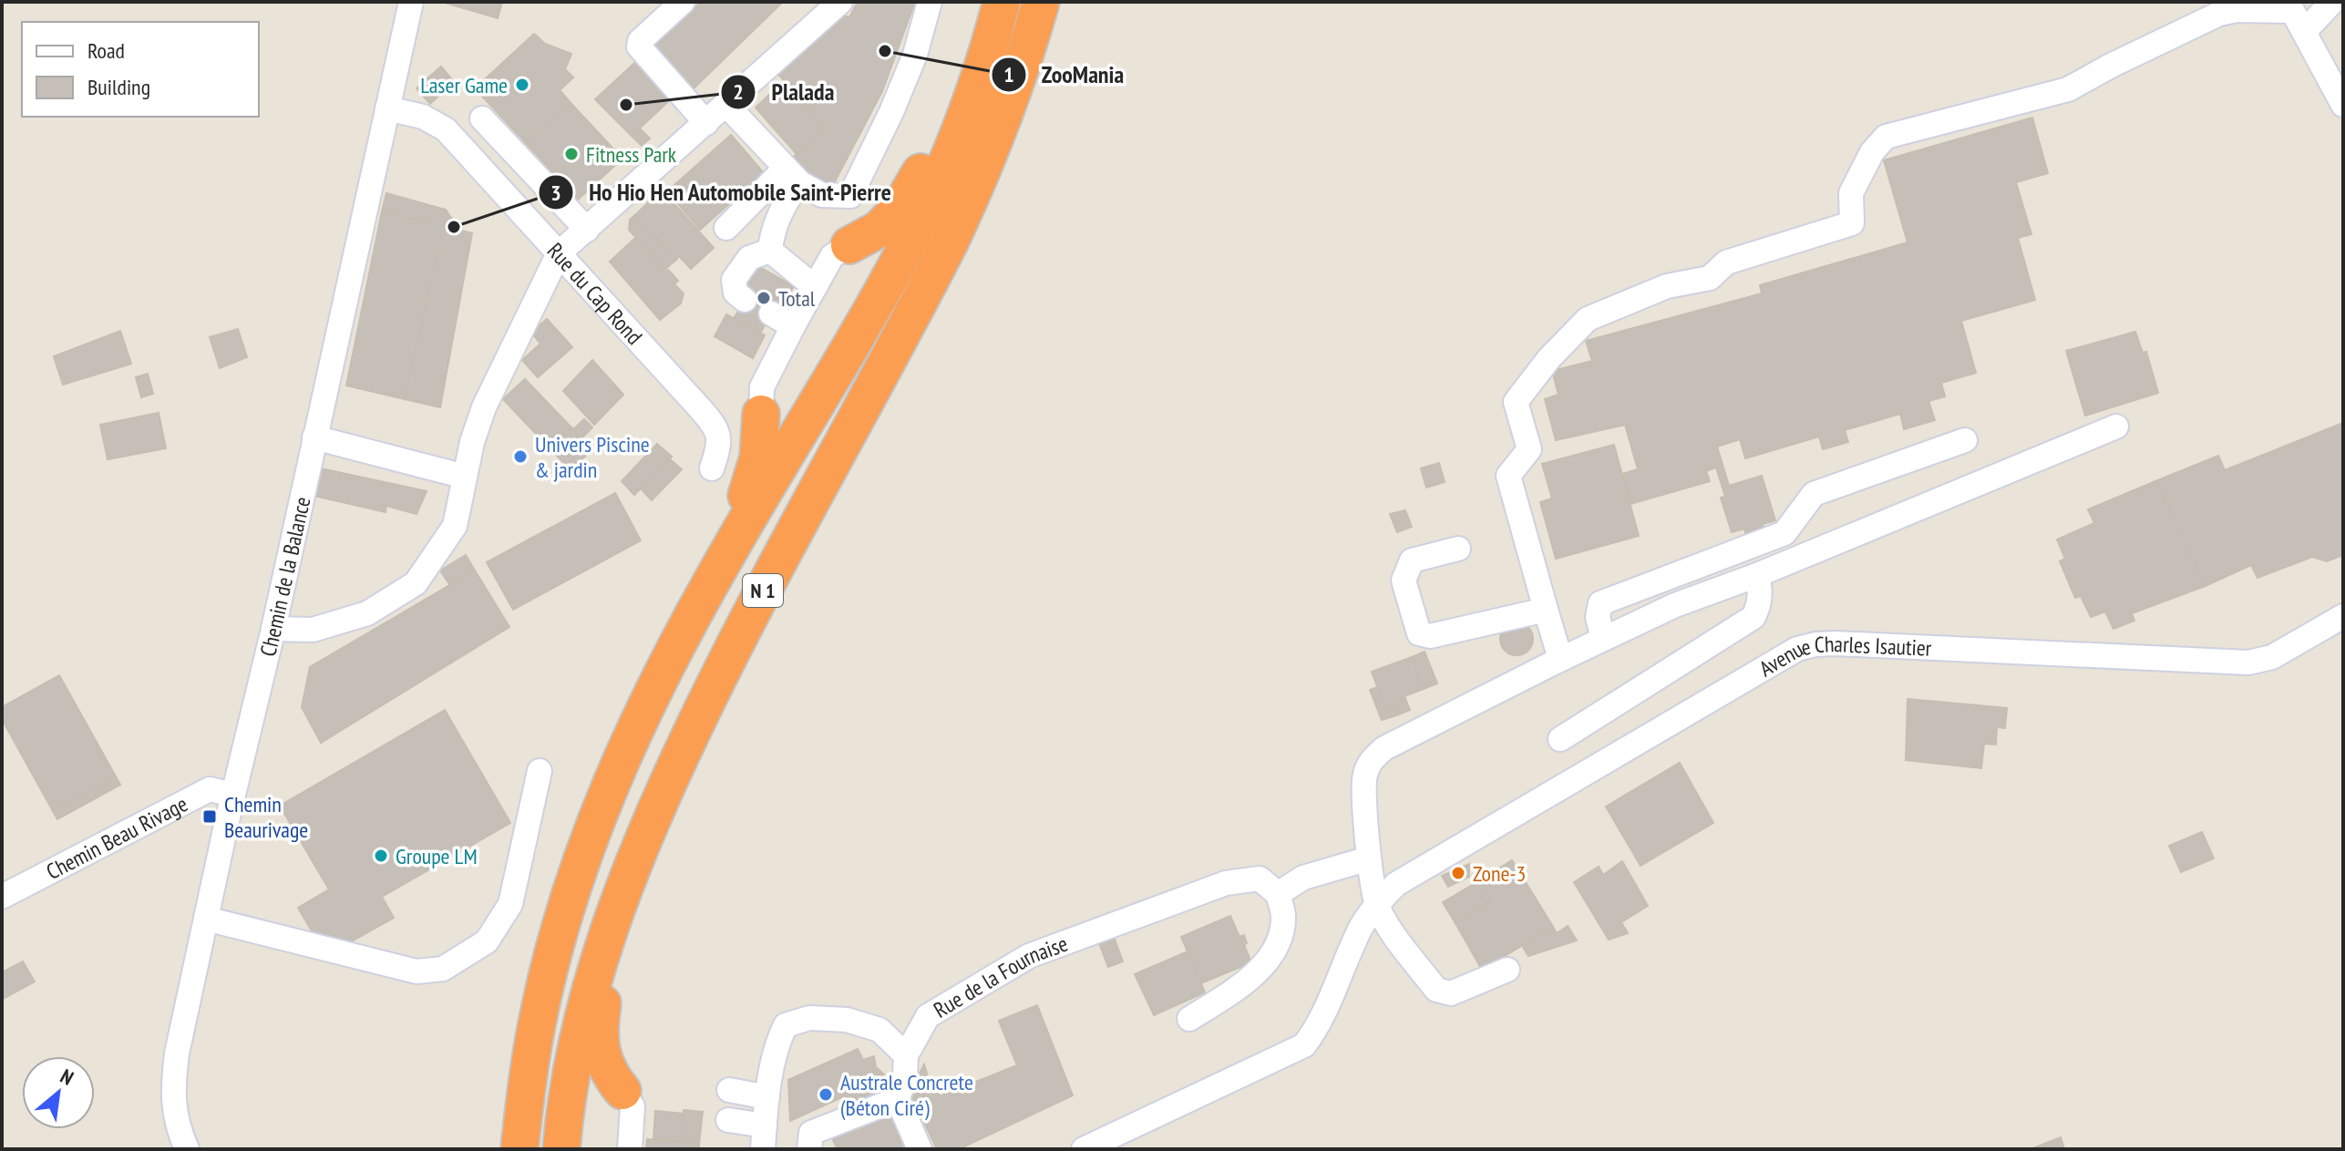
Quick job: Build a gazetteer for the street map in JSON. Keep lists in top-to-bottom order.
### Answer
{
  "streets": {
    "highway": ["N 1"],
    "street": [
      "Rue du Cap Rond",
      "Chemin de la Balance",
      "Avenue Charles Isautier",
      "Chemin Beau Rivage",
      "Rue de la Fournaise"
    ]
  },
  "crossings": [
    ["Rue du Cap Rond", "Chemin de la Balance"],
    ["Chemin de la Balance", "Chemin Beau Rivage"]
  ],
  "places": {
    "other": [
      "ZooMania",
      "Laser Game",
      "Plalada",
      "Fitness Park",
      "Ho Hio Hen Automobile Saint-Pierre",
      "Total",
      "Univers Piscine & jardin",
      "Groupe LM",
      "Zone-3",
      "Australe Concrete (Béton Ciré)"
    ],
    "transit": ["Chemin Beaurivage"]
  },
  "legend": ["Road", "Building"],
  "north": "top right"
}
